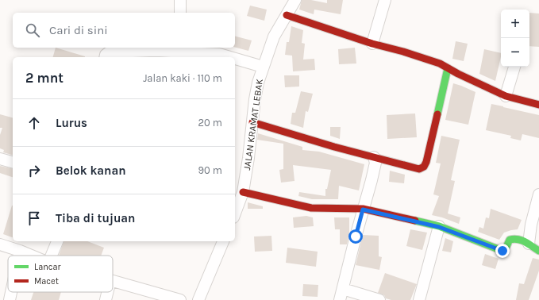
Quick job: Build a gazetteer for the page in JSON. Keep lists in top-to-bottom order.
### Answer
{
  "streets": {
    "street": ["JALAN KRAMAT LEBAK"]
  },
  "legend": ["Lancar", "Macet"],
  "page": {
    "map_buttons": ["+", "−"],
    "search": "Cari di sini",
    "heading": ["2 mnt", "Jalan kaki · 110 m"],
    "list": [
      ["Lurus", "20 m"],
      ["Belok kanan", "90 m"],
      "Tiba di tujuan"
    ]
  }
}
